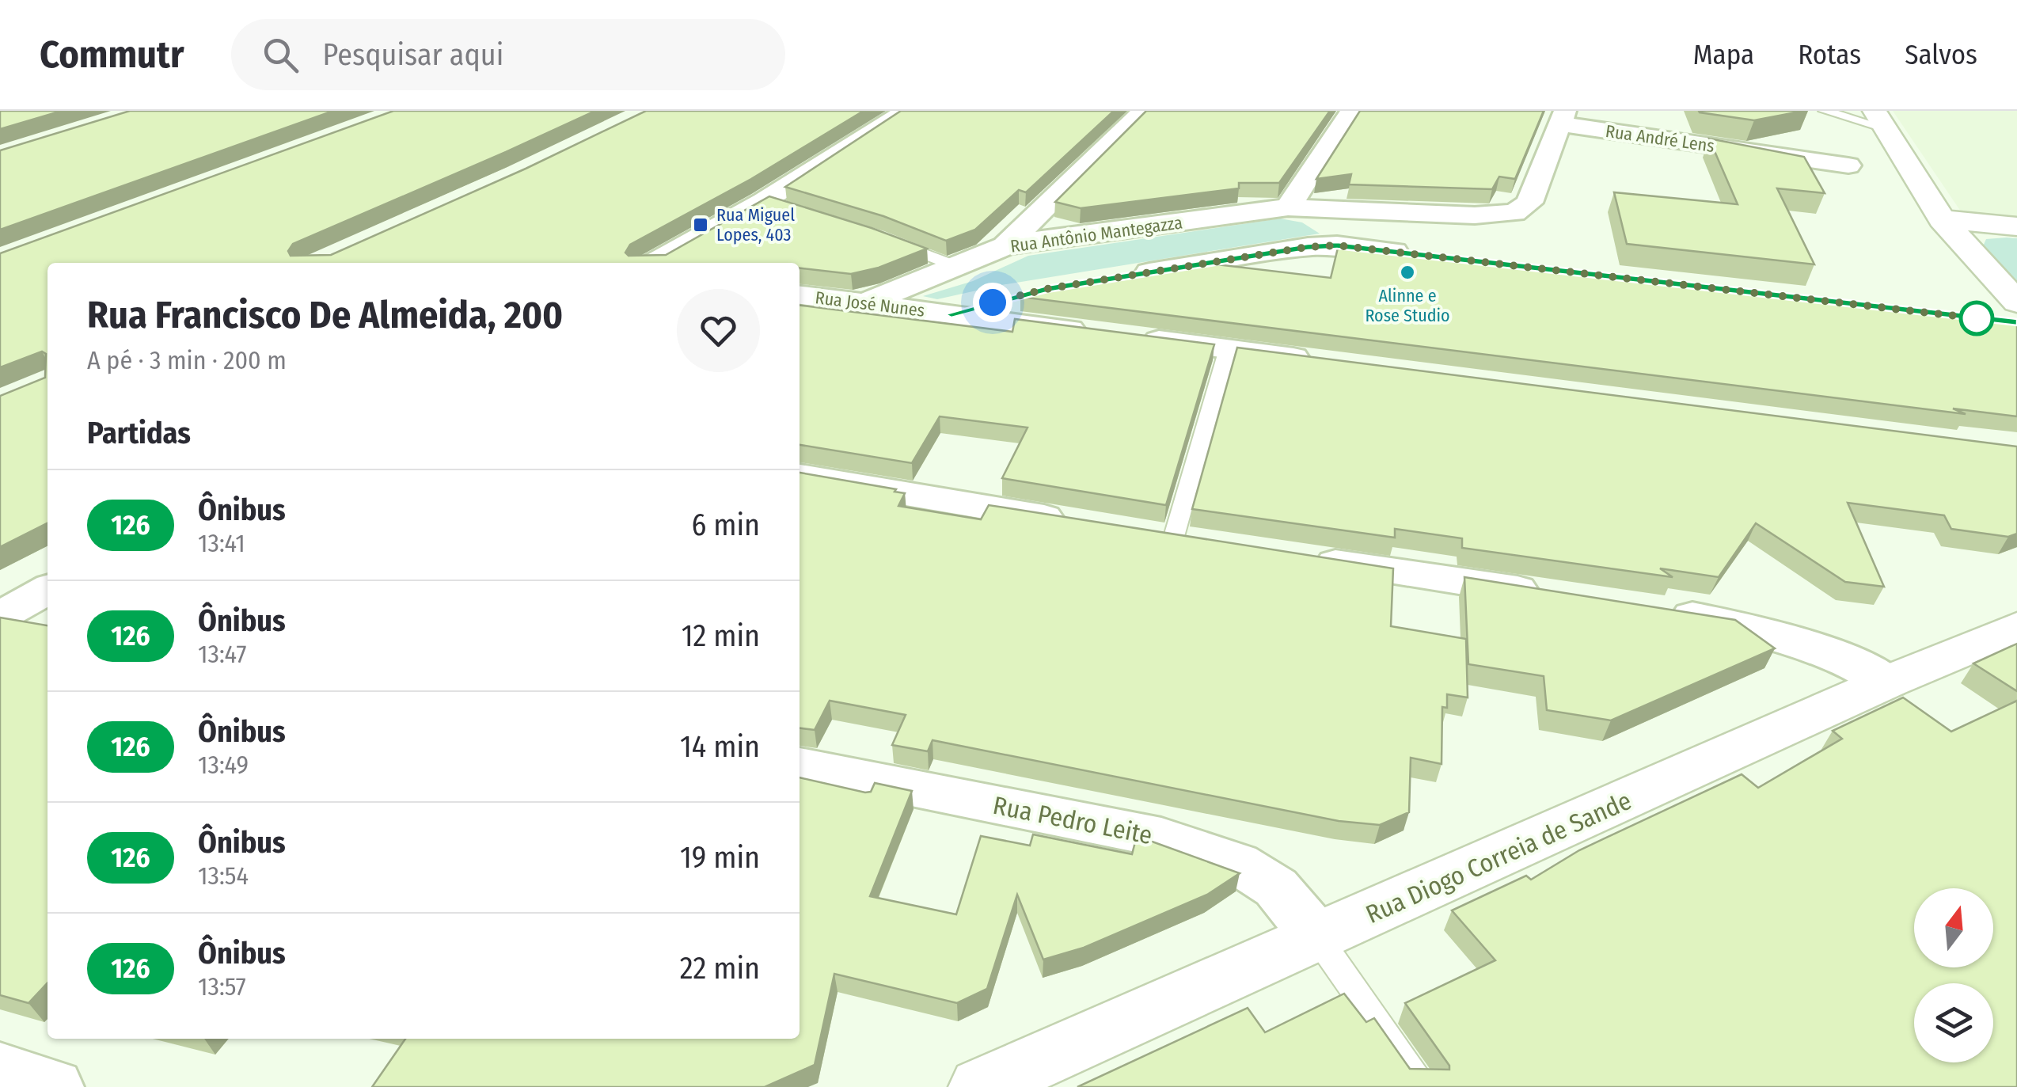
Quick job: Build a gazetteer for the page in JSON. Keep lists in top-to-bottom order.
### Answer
{
  "streets": {
    "street": [
      "Rua André Lens",
      "Rua Antônio Mantegazza",
      "Rua José Nunes",
      "Rua Pedro Leite",
      "Rua Diogo Correia de Sande"
    ]
  },
  "crossings": [
    ["Rua André Lens", "Rua Antônio Mantegazza"],
    ["Rua Antônio Mantegazza", "Rua José Nunes"],
    ["Rua Pedro Leite", "Rua Diogo Correia de Sande"]
  ],
  "places": {
    "transit": ["Rua Miguel Lopes, 403"],
    "other": ["Alinne e Rose Studio"]
  },
  "lines": ["bus line 126"],
  "north": "top",
  "page": {
    "header": "Commutr",
    "search": "Pesquisar aqui",
    "nav": ["Mapa", "Rotas", "Salvos"],
    "heading": [
      ["Rua Francisco De Almeida, 200", "A pé · 3 min · 200 m"],
      "Partidas"
    ],
    "list": [
      {
        "mark": "126",
        "name": "Ônibus",
        "note": "13:41",
        "value": "6 min"
      },
      {
        "mark": "126",
        "name": "Ônibus",
        "note": "13:47",
        "value": "12 min"
      },
      {
        "mark": "126",
        "name": "Ônibus",
        "note": "13:49",
        "value": "14 min"
      },
      {
        "mark": "126",
        "name": "Ônibus",
        "note": "13:54",
        "value": "19 min"
      },
      {
        "mark": "126",
        "name": "Ônibus",
        "note": "13:57",
        "value": "22 min"
      }
    ]
  }
}
